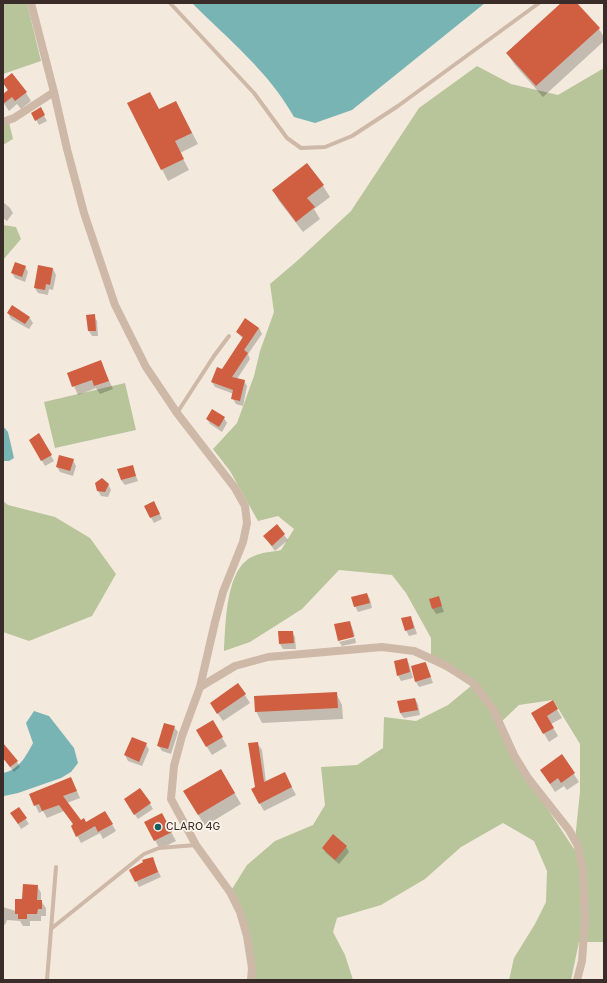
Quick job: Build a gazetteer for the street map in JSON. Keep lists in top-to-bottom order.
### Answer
{
  "places": ["CLARO 4G"]
}
